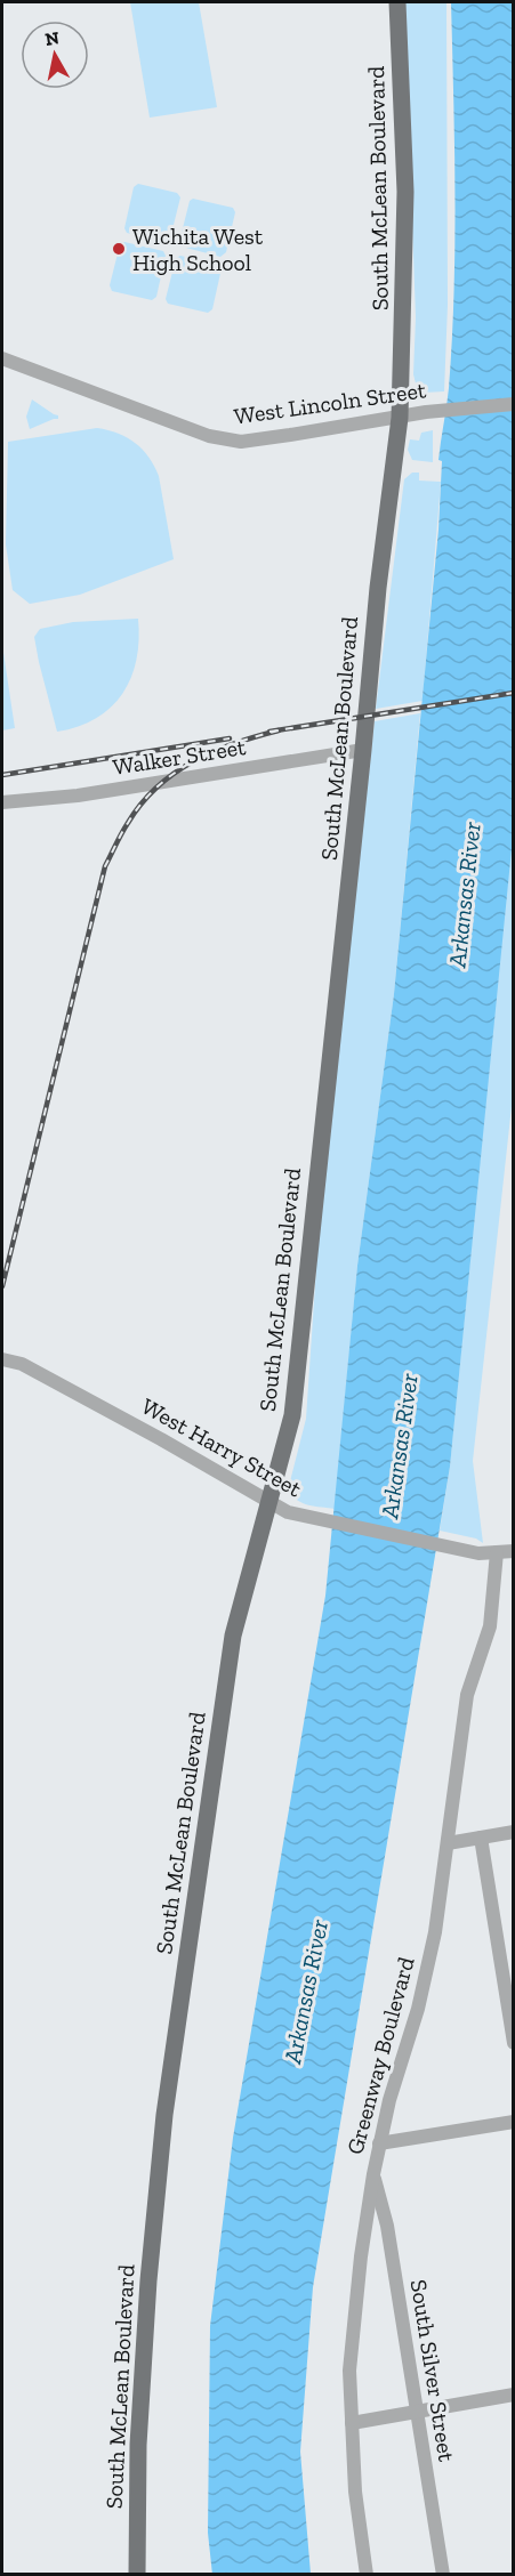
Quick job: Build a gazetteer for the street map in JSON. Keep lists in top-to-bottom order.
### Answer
{
  "streets": {
    "main road": ["South McLean Boulevard"],
    "street": [
      "West Lincoln Street",
      "Walker Street",
      "West Harry Street",
      "Greenway Boulevard",
      "South Silver Street"
    ]
  },
  "crossings": [
    ["South McLean Boulevard", "West Lincoln Street"],
    ["South McLean Boulevard", "Walker Street"],
    ["South McLean Boulevard", "West Harry Street"],
    ["West Harry Street", "Greenway Boulevard"],
    ["Greenway Boulevard", "South Silver Street"]
  ],
  "water": ["Arkansas River"],
  "places": ["Wichita West High School"],
  "north": "top"
}
